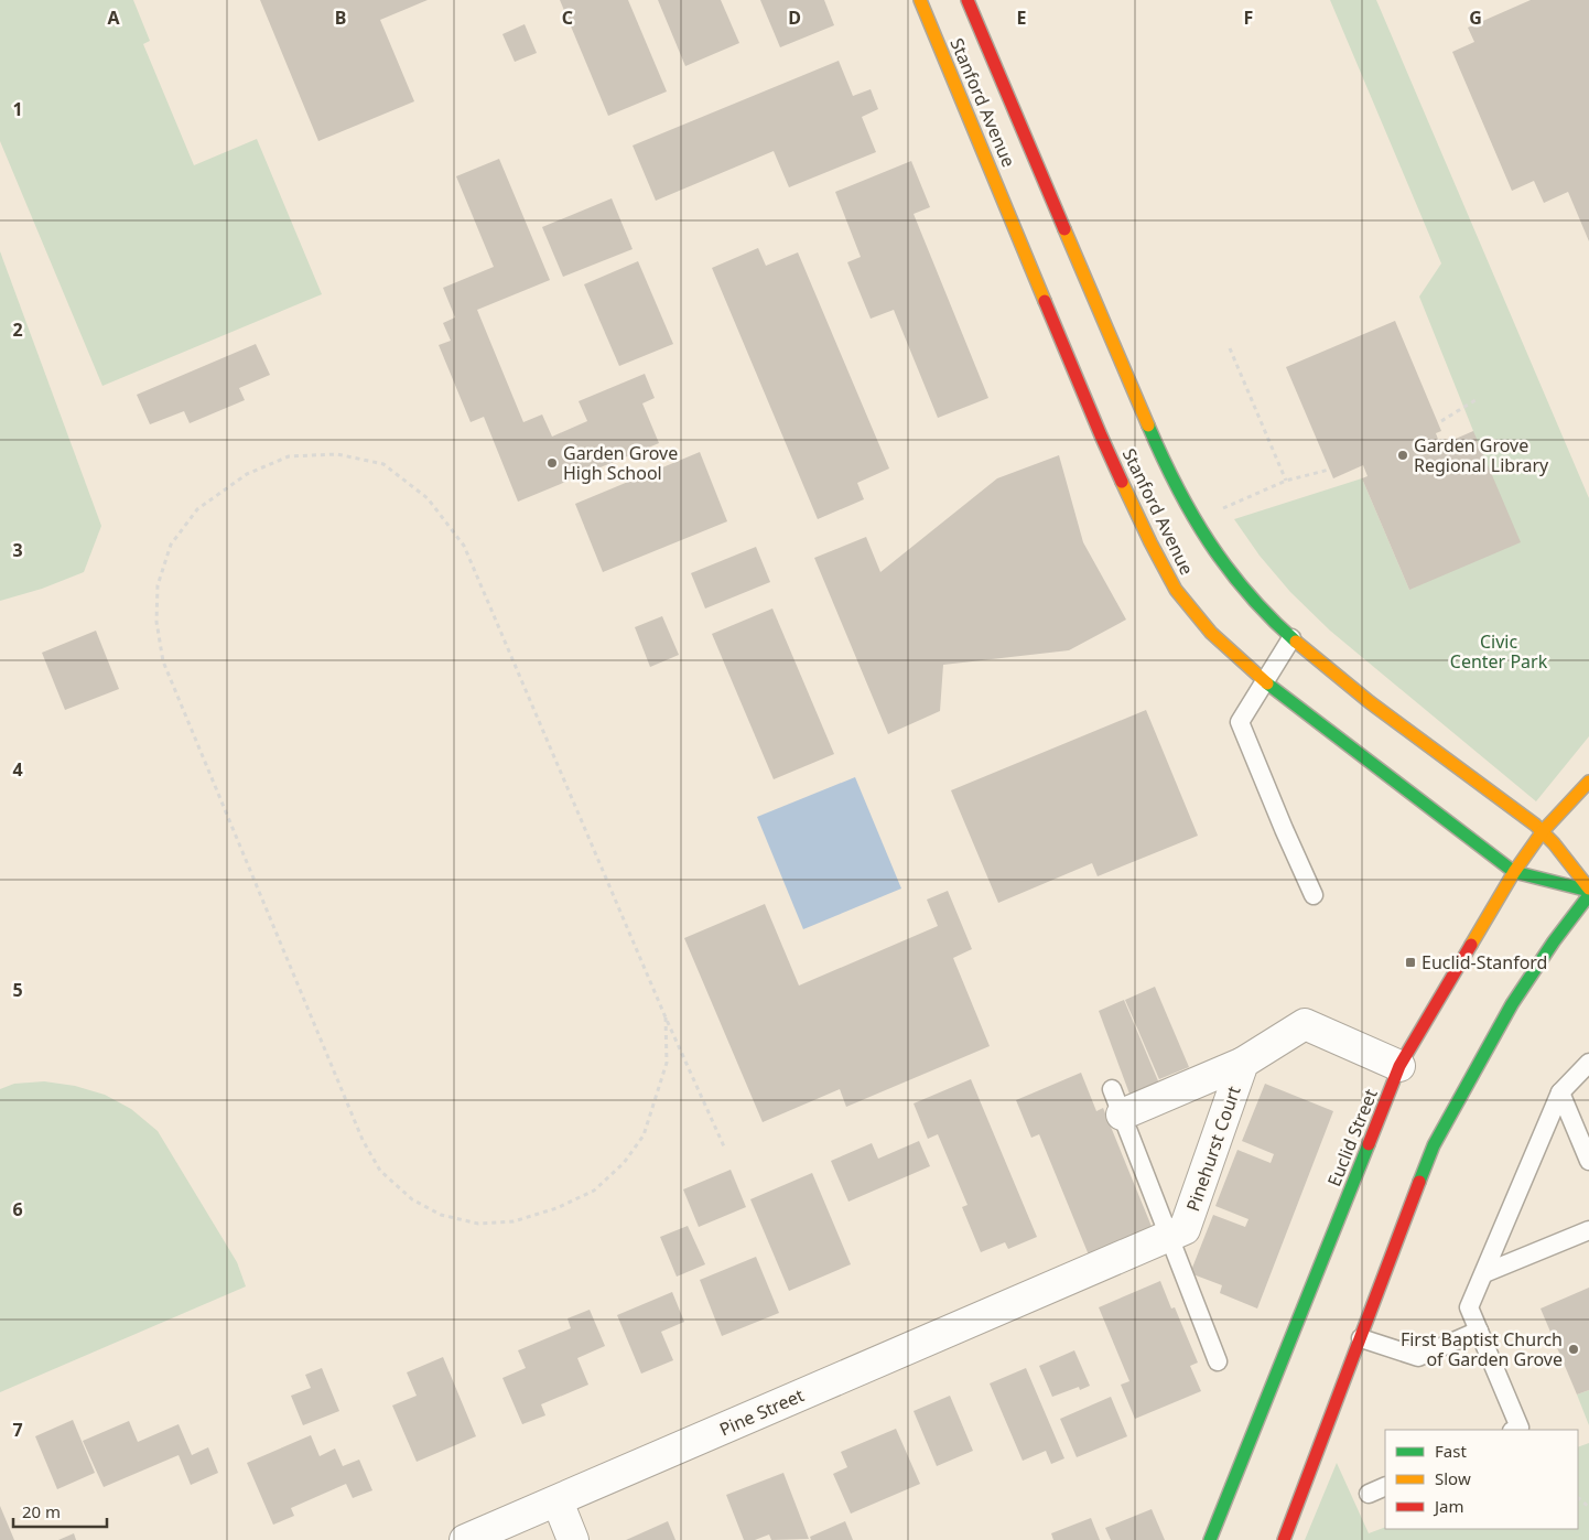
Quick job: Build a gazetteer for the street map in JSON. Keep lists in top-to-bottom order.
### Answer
{
  "streets": {
    "street": [
      "Stanford Avenue",
      "Euclid Street",
      "Pinehurst Court",
      "Pine Street"
    ]
  },
  "crossings": [
    ["Stanford Avenue", "Euclid Street"],
    ["Euclid Street", "Pinehurst Court"],
    ["Pinehurst Court", "Pine Street"]
  ],
  "parks": ["Civic Center Park"],
  "places": {
    "other": ["Garden Grove Regional Library", "Garden Grove High School", "First Baptist Church of Garden Grove"],
    "transit": ["Euclid-Stanford"]
  },
  "legend": ["Fast", "Slow", "Jam"],
  "scale_bar": "20 m",
  "grid": {
    "columns": [
      "A",
      "B",
      "C",
      "D",
      "E",
      "F",
      "G"
    ],
    "rows": [
      "1",
      "2",
      "3",
      "4",
      "5",
      "6",
      "7"
    ]
  }
}
